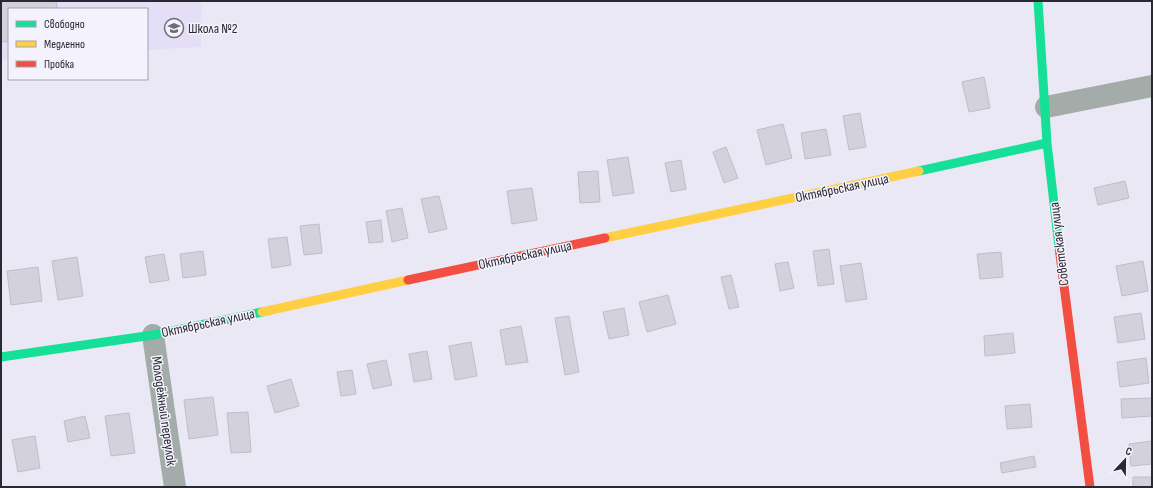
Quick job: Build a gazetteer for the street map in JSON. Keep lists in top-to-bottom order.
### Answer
{
  "streets": {
    "street": ["Октябрьская улица", "Советская улица", "Молодёжный переулок"]
  },
  "crossings": [
    ["Октябрьская улица", "Советская улица"],
    ["Октябрьская улица", "Молодёжный переулок"]
  ],
  "places": {
    "school or university": ["Школа №2"]
  },
  "legend": ["Свободно", "Медленно", "Пробка"],
  "north": "top"
}
